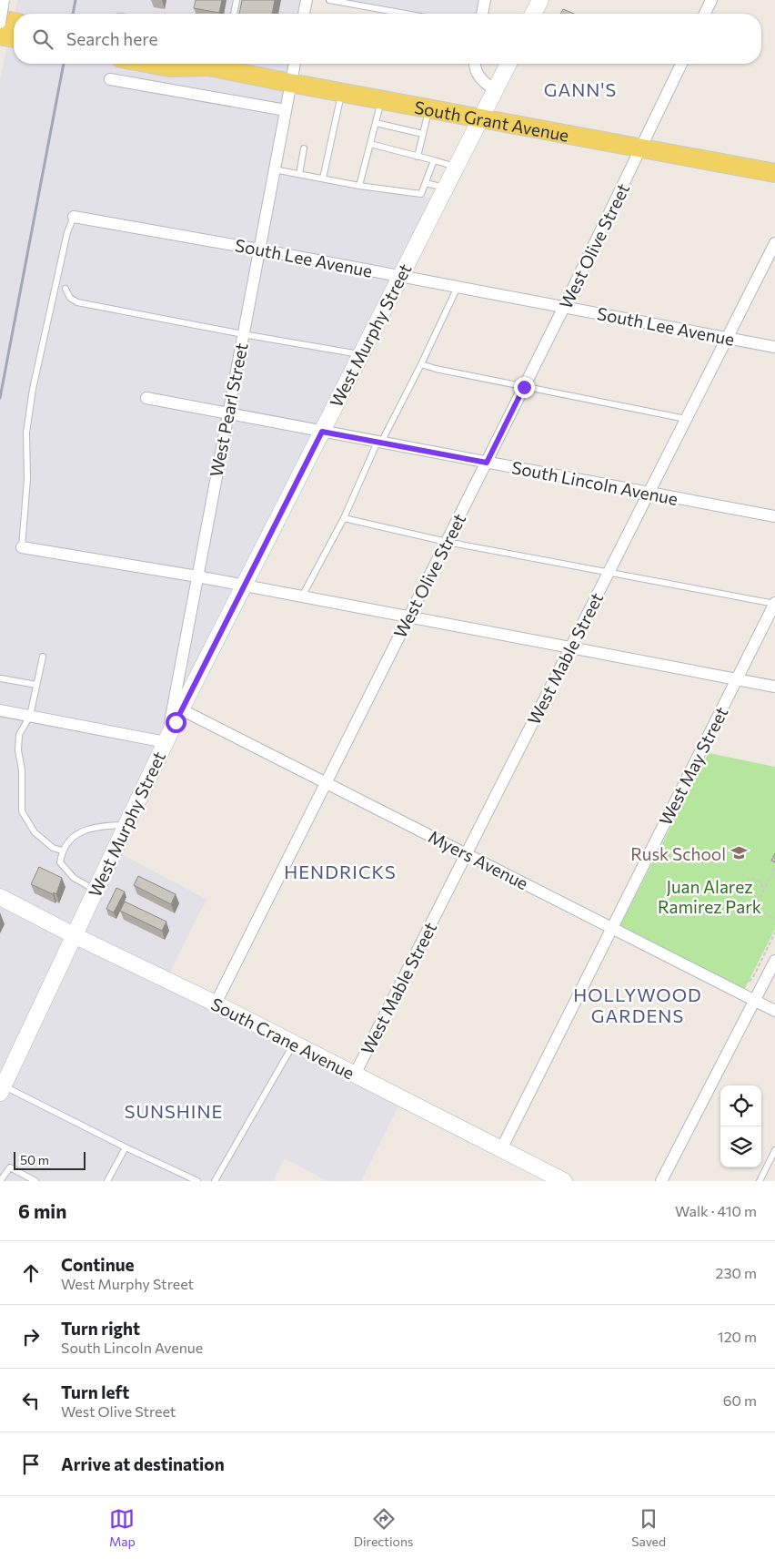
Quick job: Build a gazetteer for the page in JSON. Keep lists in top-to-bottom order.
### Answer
{
  "streets": {
    "main road": ["South Grant Avenue"],
    "street": [
      "West Olive Street",
      "South Lee Avenue",
      "West Murphy Street",
      "West Pearl Street",
      "South Lincoln Avenue",
      "West Mable Street",
      "West May Street",
      "Myers Avenue",
      "South Crane Avenue"
    ]
  },
  "crossings": [
    ["South Grant Avenue", "West Olive Street"],
    ["South Grant Avenue", "West Murphy Street"],
    ["South Grant Avenue", "West Pearl Street"],
    ["West Olive Street", "South Lee Avenue"],
    ["West Olive Street", "South Lincoln Avenue"],
    ["West Olive Street", "Myers Avenue"],
    ["West Olive Street", "South Crane Avenue"],
    ["South Lee Avenue", "West Murphy Street"],
    ["South Lee Avenue", "West Pearl Street"],
    ["South Lee Avenue", "West Mable Street"],
    ["West Murphy Street", "West Pearl Street"],
    ["West Murphy Street", "South Lincoln Avenue"],
    ["West Murphy Street", "Myers Avenue"],
    ["West Murphy Street", "South Crane Avenue"],
    ["West Pearl Street", "South Lincoln Avenue"],
    ["South Lincoln Avenue", "West Mable Street"],
    ["West Mable Street", "Myers Avenue"],
    ["West Mable Street", "South Crane Avenue"],
    ["West May Street", "Myers Avenue"],
    ["West May Street", "South Crane Avenue"]
  ],
  "districts": [
    "GANN'S",
    "HENDRICKS",
    "HOLLYWOOD GARDENS",
    "SUNSHINE"
  ],
  "parks": ["Juan Alarez Ramirez Park"],
  "places": {
    "school or university": ["Rusk School"]
  },
  "scale_bar": "50 m",
  "page": {
    "search": "Search here",
    "scale": "50 m",
    "heading": ["6 min", "Walk · 410 m"],
    "list": [
      ["Continue", "West Murphy Street", "230 m"],
      ["Turn right", "South Lincoln Avenue", "120 m"],
      ["Turn left", "West Olive Street", "60 m"],
      "Arrive at destination"
    ],
    "nav": ["Map", "Directions", "Saved"]
  }
}
